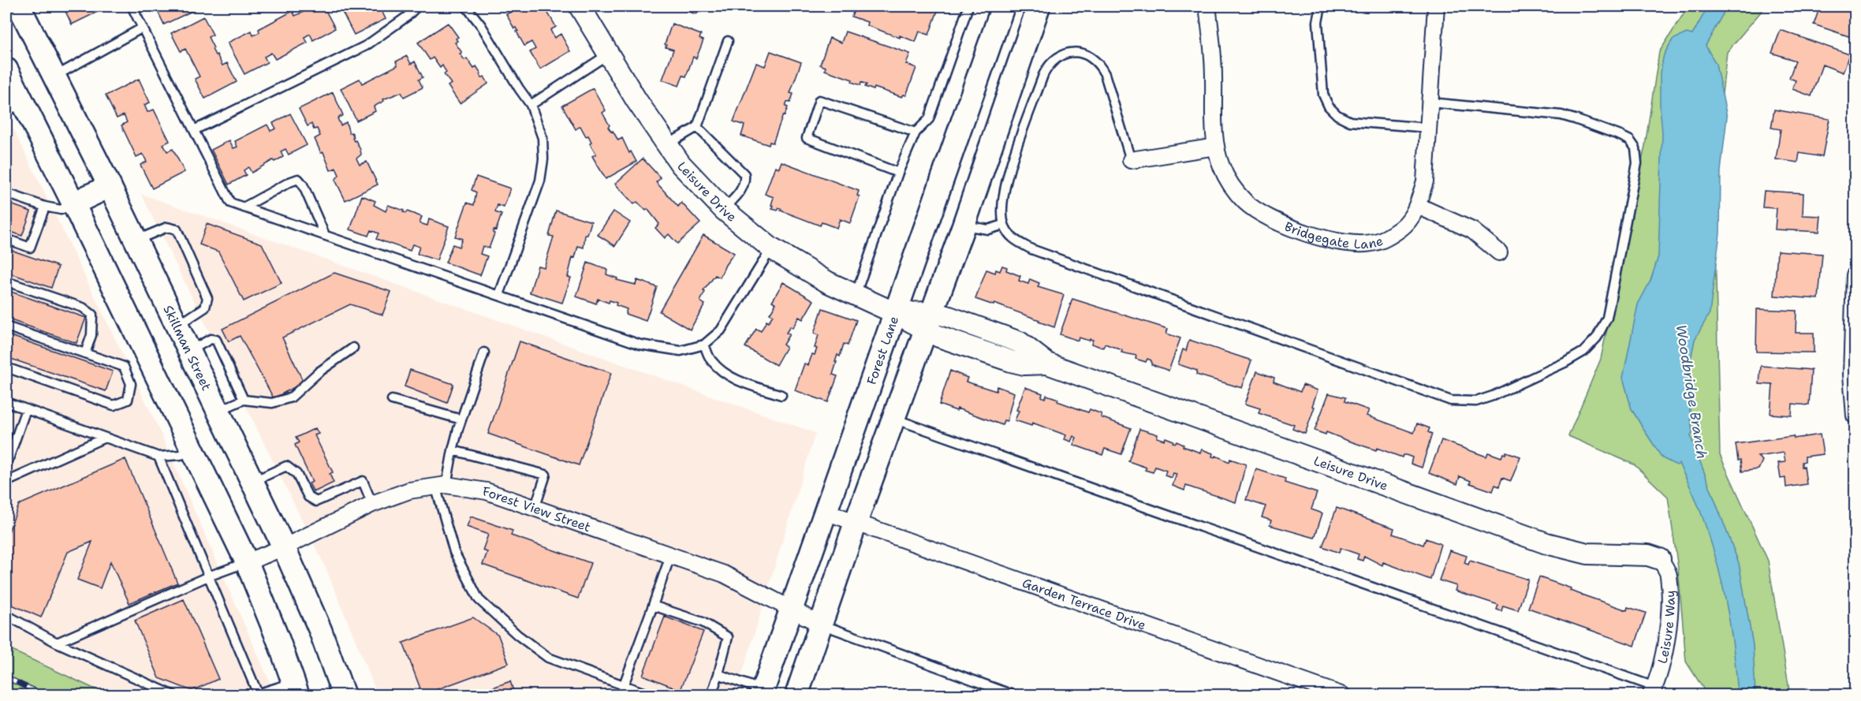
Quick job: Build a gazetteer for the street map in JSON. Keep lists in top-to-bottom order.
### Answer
{
  "streets": {
    "main road": ["Skillman Street", "Forest Lane"],
    "street": [
      "Leisure Drive",
      "Bridgegate Lane",
      "Forest View Street",
      "Garden Terrace Drive",
      "Leisure Way"
    ]
  },
  "crossings": [
    ["Leisure Drive", "Forest Lane"],
    ["Leisure Drive", "Leisure Way"],
    ["Skillman Street", "Forest View Street"],
    ["Forest Lane", "Forest View Street"],
    ["Forest Lane", "Garden Terrace Drive"]
  ],
  "water": ["Woodbridge Branch"]
}
